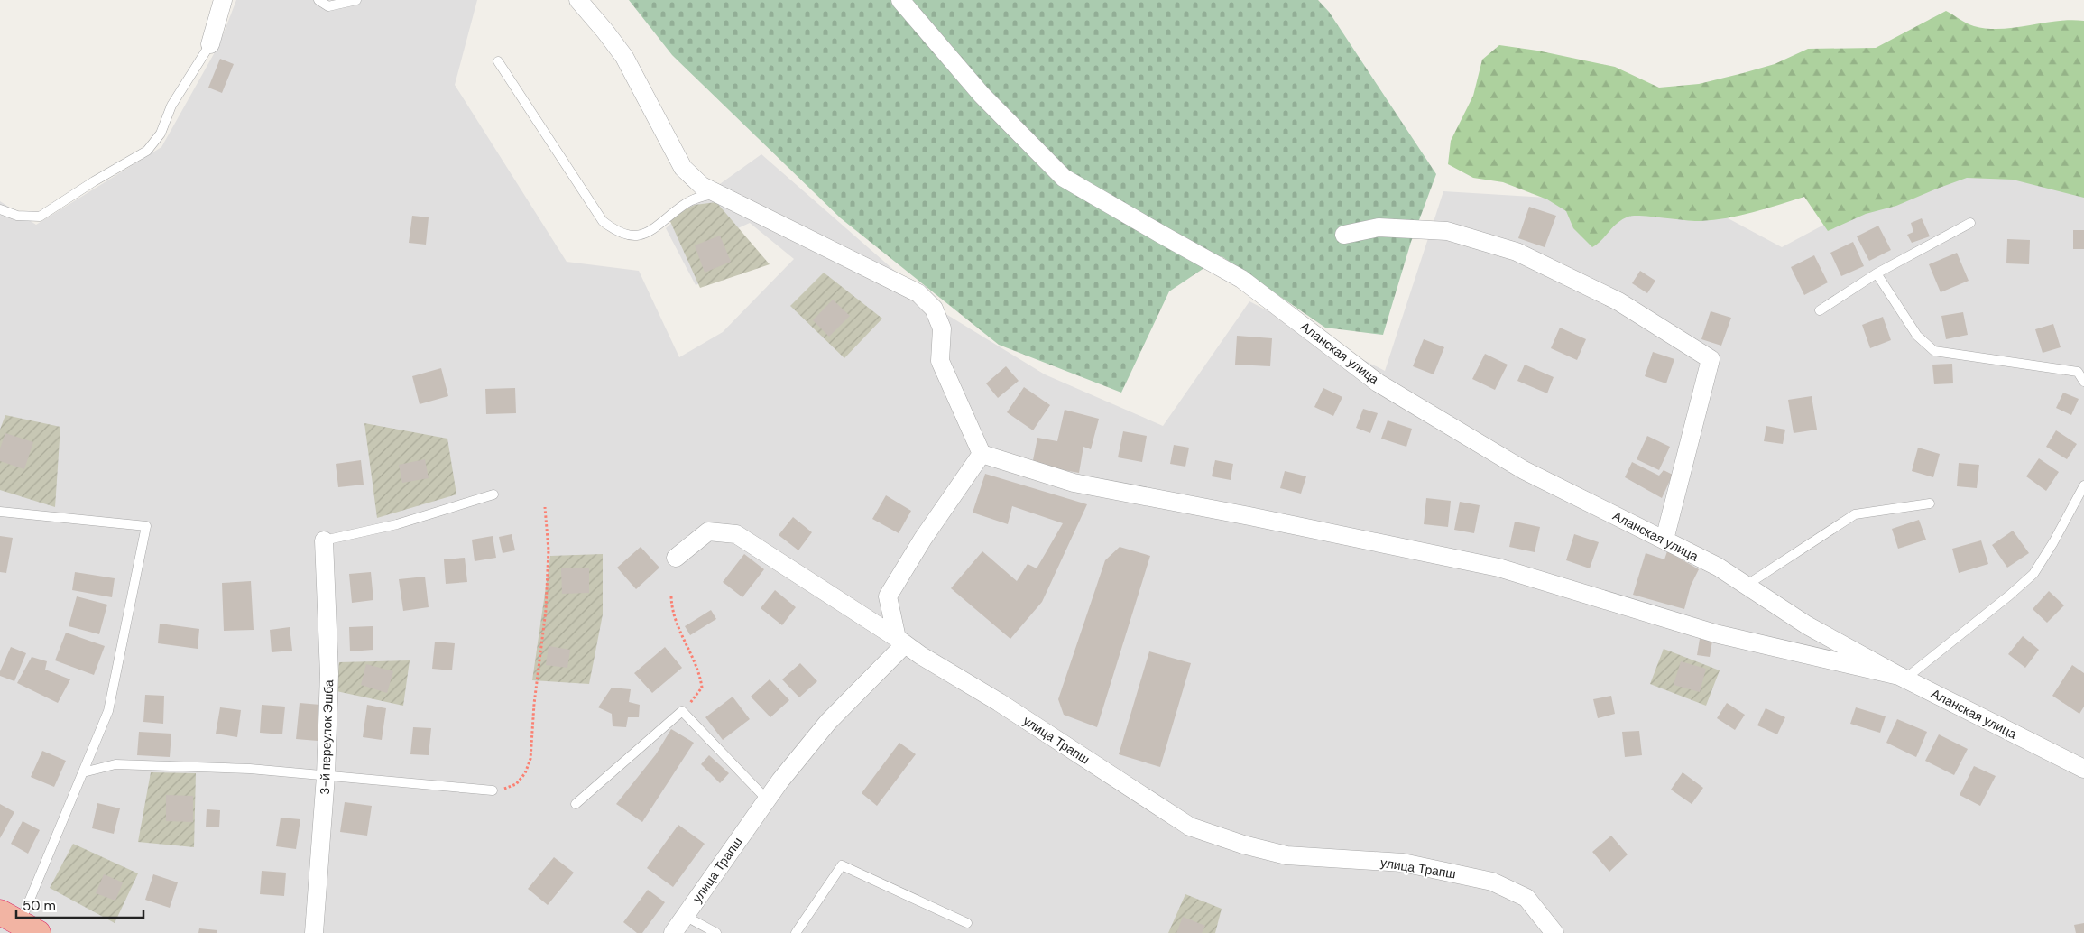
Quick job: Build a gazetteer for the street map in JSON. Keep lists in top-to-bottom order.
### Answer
{
  "streets": {
    "street": ["Аланская улица", "3-й переулок Эшба", "улица Трапш"]
  },
  "scale_bar": "50 m"
}
